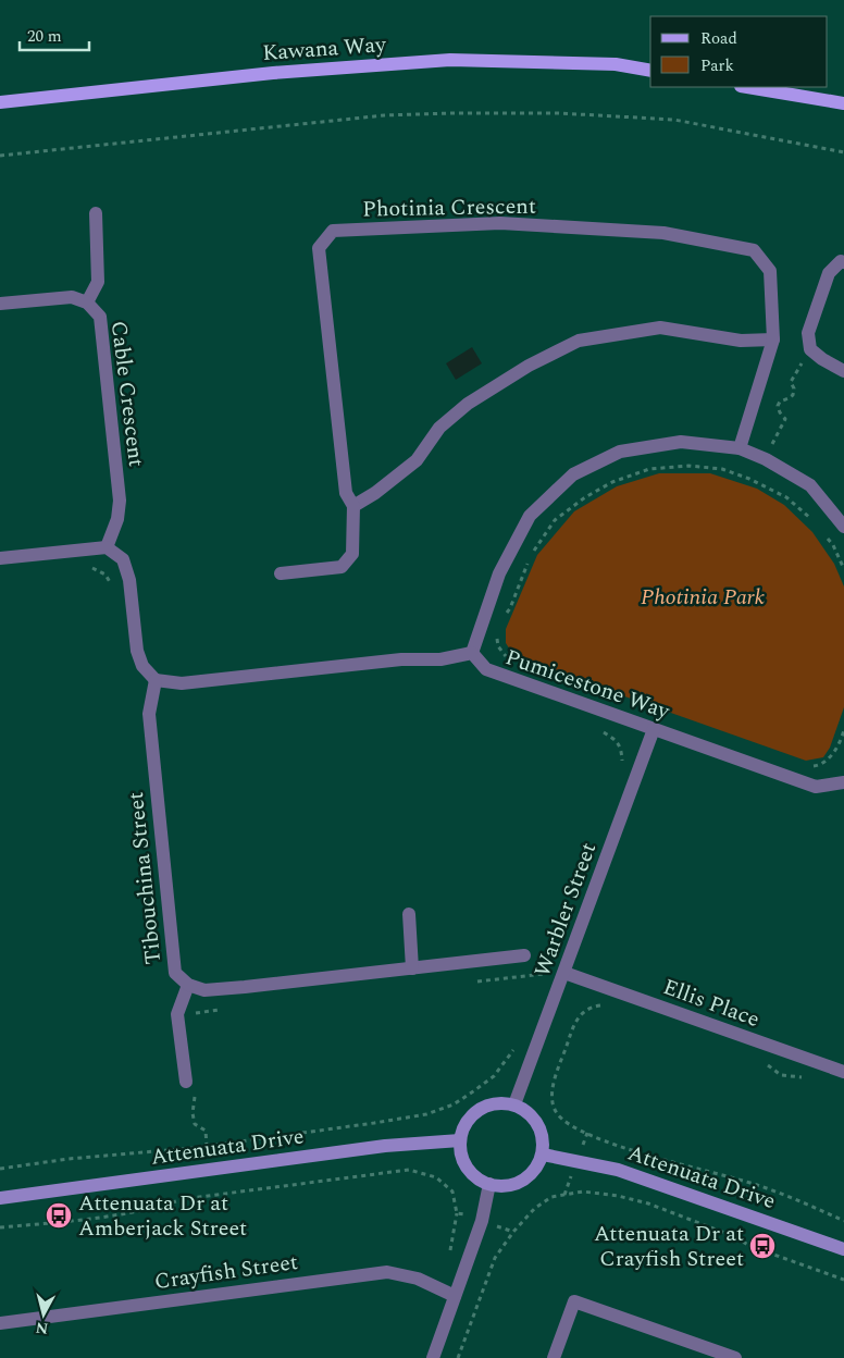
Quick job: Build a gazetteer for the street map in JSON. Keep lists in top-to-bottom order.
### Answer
{
  "streets": {
    "main road": ["Kawana Way"],
    "street": [
      "Photinia Crescent",
      "Cable Crescent",
      "Pumicestone Way",
      "Tibouchina Street",
      "Warbler Street",
      "Ellis Place",
      "Attenuata Drive",
      "Crayfish Street"
    ]
  },
  "crossings": [
    ["Pumicestone Way", "Warbler Street"],
    ["Warbler Street", "Ellis Place"],
    ["Warbler Street", "Attenuata Drive"]
  ],
  "parks": ["Photinia Park"],
  "places": {
    "bus stop": ["Attenuata Dr at Amberjack Street", "Attenuata Dr at Crayfish Street"]
  },
  "legend": ["Road", "Park"],
  "scale_bar": "20 m",
  "north": "bottom"
}
